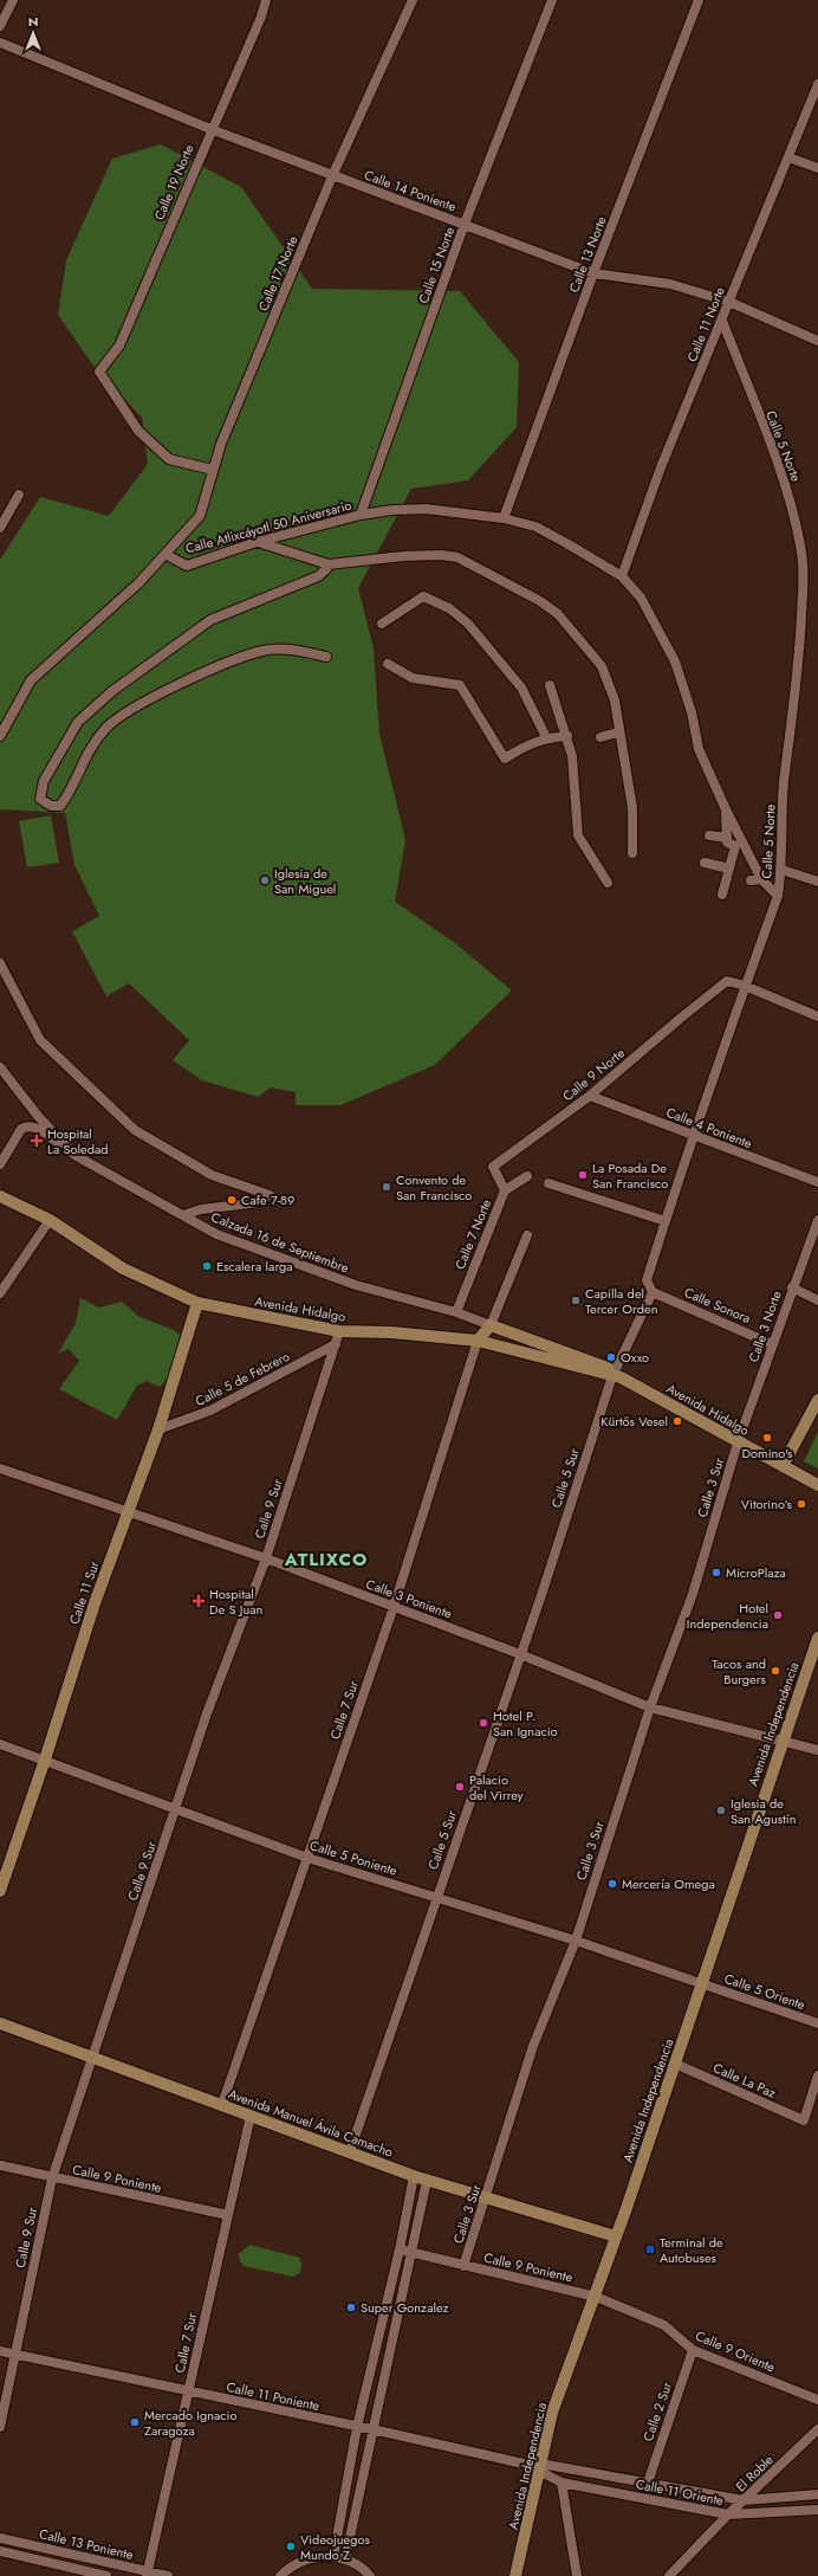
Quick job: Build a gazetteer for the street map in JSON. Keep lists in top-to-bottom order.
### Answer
{
  "streets": {
    "main road": [
      "Avenida Hidalgo",
      "Calle 11 Sur",
      "Calle 7 Sur",
      "Avenida Independencia",
      "Avenida Manuel Ávila Camacho"
    ],
    "street": [
      "Calle 19 Norte",
      "Calle 14 Poniente",
      "Calle 13 Norte",
      "Calle 15 Norte",
      "Calle 17 Norte",
      "Calle 11 Norte",
      "Calle 5 Norte",
      "Calle Atlixcáyotl 50 Aniversario",
      "Calle 9 Norte",
      "Calle 4 Poniente",
      "Calle 7 Norte",
      "Calzada 16 de Septiembre",
      "Calle Sonora",
      "Calle 3 Norte",
      "Calle 5 de Febrero",
      "Calle 5 Sur",
      "Calle 3 Sur",
      "Calle 9 Sur",
      "Calle 3 Poniente",
      "Calle 5 Poniente",
      "Calle 5 Oriente",
      "Calle La Paz",
      "Calle 9 Poniente",
      "Calle 9 Oriente",
      "Calle 11 Poniente",
      "Calle 2 Sur",
      "El Roble",
      "Calle 11 Oriente",
      "Calle 13 Poniente"
    ]
  },
  "crossings": [
    ["Calle 19 Norte", "Calle 14 Poniente"],
    ["Calle 19 Norte", "Calle 17 Norte"],
    ["Calle 14 Poniente", "Calle 13 Norte"],
    ["Calle 14 Poniente", "Calle 15 Norte"],
    ["Calle 14 Poniente", "Calle 17 Norte"],
    ["Calle 14 Poniente", "Calle 11 Norte"],
    ["Calle 13 Norte", "Calle Atlixcáyotl 50 Aniversario"],
    ["Calle 15 Norte", "Calle Atlixcáyotl 50 Aniversario"],
    ["Calle 17 Norte", "Calle Atlixcáyotl 50 Aniversario"],
    ["Calle 11 Norte", "Calle 5 Norte"],
    ["Calle 11 Norte", "Calle Atlixcáyotl 50 Aniversario"],
    ["Calle 5 Norte", "Calle Atlixcáyotl 50 Aniversario"],
    ["Calle 5 Norte", "Calle 9 Norte"],
    ["Calle 5 Norte", "Calle 4 Poniente"],
    ["Calle 5 Norte", "Calle Sonora"],
    ["Calle 9 Norte", "Calle 4 Poniente"],
    ["Calle 9 Norte", "Calle 7 Norte"],
    ["Calle 7 Norte", "Calzada 16 de Septiembre"],
    ["Calzada 16 de Septiembre", "Avenida Hidalgo"],
    ["Calzada 16 de Septiembre", "Calle 7 Sur"],
    ["Calle Sonora", "Calle 3 Norte"],
    ["Avenida Hidalgo", "Calle 3 Norte"],
    ["Avenida Hidalgo", "Calle 5 Sur"],
    ["Avenida Hidalgo", "Calle 3 Sur"],
    ["Avenida Hidalgo", "Calle 9 Sur"],
    ["Avenida Hidalgo", "Calle 11 Sur"],
    ["Avenida Hidalgo", "Calle 7 Sur"],
    ["Calle 3 Norte", "Calle 3 Sur"],
    ["Calle 5 de Febrero", "Calle 9 Sur"],
    ["Calle 5 de Febrero", "Calle 11 Sur"],
    ["Calle 5 Sur", "Calle 3 Poniente"],
    ["Calle 5 Sur", "Calle 5 Poniente"],
    ["Calle 5 Sur", "Avenida Manuel Ávila Camacho"],
    ["Calle 3 Sur", "Calle 3 Poniente"],
    ["Calle 3 Sur", "Calle 5 Poniente"],
    ["Calle 3 Sur", "Avenida Manuel Ávila Camacho"],
    ["Calle 3 Sur", "Calle 9 Poniente"],
    ["Calle 9 Sur", "Calle 3 Poniente"],
    ["Calle 9 Sur", "Calle 5 Poniente"],
    ["Calle 9 Sur", "Avenida Manuel Ávila Camacho"],
    ["Calle 9 Sur", "Calle 9 Poniente"],
    ["Calle 9 Sur", "Calle 11 Poniente"],
    ["Calle 11 Sur", "Calle 3 Poniente"],
    ["Calle 11 Sur", "Calle 5 Poniente"],
    ["Calle 3 Poniente", "Calle 7 Sur"],
    ["Calle 3 Poniente", "Avenida Independencia"],
    ["Calle 7 Sur", "Calle 5 Poniente"],
    ["Calle 7 Sur", "Avenida Manuel Ávila Camacho"],
    ["Calle 7 Sur", "Calle 9 Poniente"],
    ["Calle 7 Sur", "Calle 11 Poniente"],
    ["Calle 7 Sur", "Calle 13 Poniente"],
    ["Avenida Independencia", "Calle 5 Poniente"],
    ["Avenida Independencia", "Calle 5 Oriente"],
    ["Avenida Independencia", "Calle La Paz"],
    ["Avenida Independencia", "Avenida Manuel Ávila Camacho"],
    ["Avenida Independencia", "Calle 9 Poniente"],
    ["Avenida Independencia", "Calle 9 Oriente"],
    ["Avenida Independencia", "Calle 11 Poniente"],
    ["Avenida Independencia", "Calle 11 Oriente"],
    ["Calle 5 Poniente", "Calle 5 Oriente"],
    ["Calle 9 Poniente", "Calle 9 Oriente"],
    ["Calle 9 Oriente", "Calle 2 Sur"],
    ["Calle 11 Poniente", "Calle 11 Oriente"],
    ["Calle 2 Sur", "Calle 11 Oriente"],
    ["El Roble", "Calle 11 Oriente"]
  ],
  "districts": ["ATLIXCO"],
  "places": {
    "other": [
      "Iglesia de San Miguel",
      "La Posada De San Francisco",
      "Convento de San Francisco",
      "Cafe 7-89",
      "Escalera larga",
      "Capilla del Tercer Orden",
      "Oxxo",
      "Kürtős Vesel",
      "Domino's",
      "Vitorino’s",
      "MicroPlaza",
      "Hotel Independencia",
      "Tacos and Burgers",
      "Hotel P. San Ignacio",
      "Palacio del Virrey",
      "Iglesia de San Agustín",
      "Mercería Omega",
      "Super Gonzalez",
      "Mercado Ignacio Zaragoza",
      "Videojuegos Mundo Z"
    ],
    "health": ["Hospital La Soledad", "Hospital De S Juan"],
    "transit": ["Terminal de Autobuses"]
  },
  "north": "top"
}
